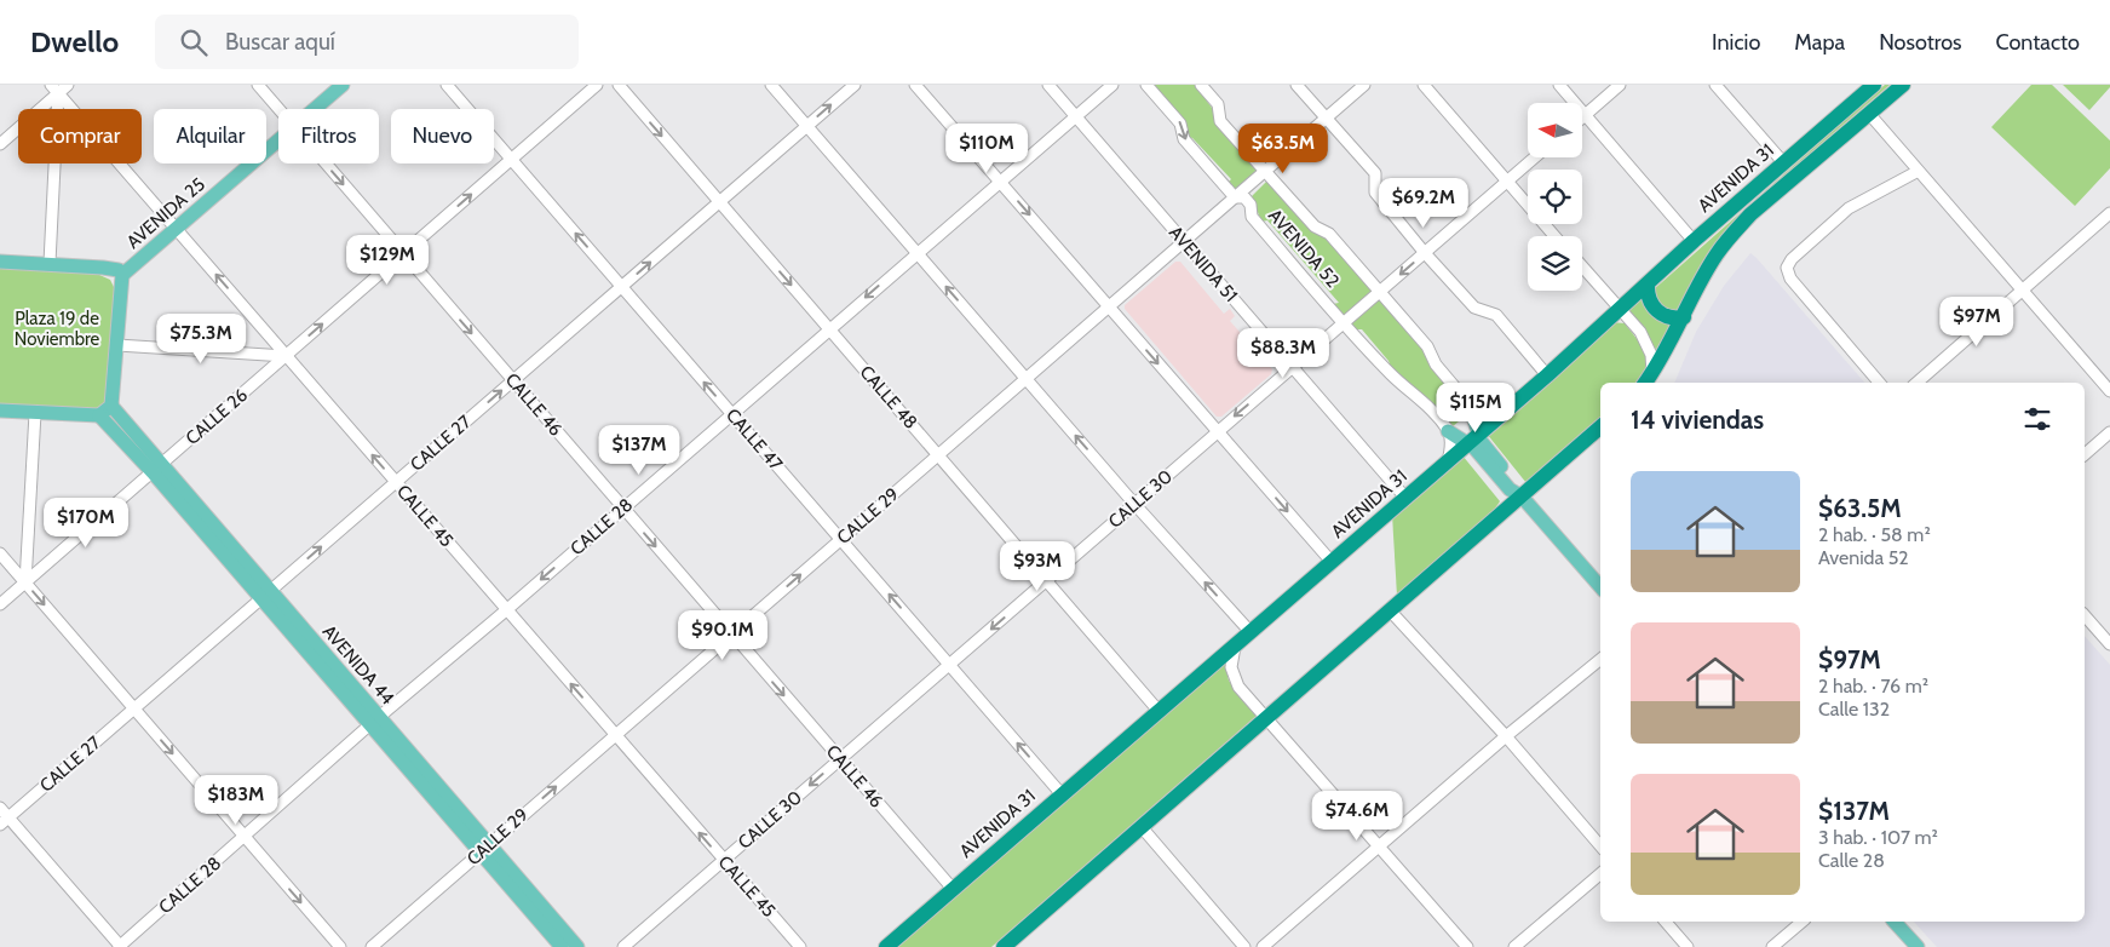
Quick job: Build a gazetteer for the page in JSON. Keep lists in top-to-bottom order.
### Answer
{
  "streets": {
    "highway": ["AVENIDA 31"],
    "main road": ["AVENIDA 25", "AVENIDA 52", "AVENIDA 44"],
    "street": [
      "AVENIDA 51",
      "CALLE 48",
      "CALLE 46",
      "CALLE 26",
      "CALLE 47",
      "CALLE 27",
      "CALLE 30",
      "CALLE 45",
      "CALLE 29",
      "CALLE 28"
    ]
  },
  "crossings": [
    ["AVENIDA 31", "AVENIDA 52"],
    ["AVENIDA 31", "AVENIDA 51"],
    ["AVENIDA 31", "CALLE 48"],
    ["AVENIDA 31", "CALLE 46"],
    ["AVENIDA 31", "CALLE 47"],
    ["AVENIDA 25", "CALLE 45"],
    ["AVENIDA 52", "CALLE 30"],
    ["AVENIDA 52", "CALLE 29"],
    ["AVENIDA 51", "CALLE 30"],
    ["AVENIDA 51", "CALLE 29"],
    ["AVENIDA 51", "CALLE 28"],
    ["CALLE 48", "CALLE 27"],
    ["CALLE 48", "CALLE 30"],
    ["CALLE 48", "CALLE 29"],
    ["CALLE 48", "CALLE 28"],
    ["CALLE 46", "CALLE 26"],
    ["CALLE 46", "CALLE 27"],
    ["CALLE 46", "CALLE 30"],
    ["CALLE 46", "CALLE 29"],
    ["CALLE 46", "CALLE 28"],
    ["CALLE 26", "CALLE 47"],
    ["CALLE 26", "CALLE 45"],
    ["CALLE 26", "AVENIDA 44"],
    ["CALLE 47", "CALLE 27"],
    ["CALLE 47", "CALLE 30"],
    ["CALLE 47", "CALLE 29"],
    ["CALLE 47", "CALLE 28"],
    ["CALLE 27", "CALLE 45"],
    ["CALLE 27", "AVENIDA 44"],
    ["CALLE 30", "CALLE 45"],
    ["CALLE 45", "CALLE 29"],
    ["CALLE 45", "CALLE 28"],
    ["CALLE 29", "AVENIDA 44"],
    ["CALLE 28", "AVENIDA 44"]
  ],
  "one_way": [
    "CALLE 48",
    "CALLE 46",
    "CALLE 26",
    "CALLE 47",
    "CALLE 27",
    "CALLE 30",
    "CALLE 45"
  ],
  "parks": ["Plaza 19 de Noviembre"],
  "north": "left",
  "page": {
    "header": "Dwello",
    "search": "Buscar aquí",
    "nav": [
      "Inicio",
      "Mapa",
      "Nosotros",
      "Contacto"
    ],
    "chip": [
      "Comprar",
      "Alquilar",
      "Filtros",
      "Nuevo"
    ],
    "price": [
      "$110M",
      "$63.5M",
      "$69.2M",
      "$129M",
      "$97M",
      "$75.3M",
      "$88.3M",
      "$115M",
      "$137M",
      "$170M",
      "$93M",
      "$90.1M",
      "$183M",
      "$74.6M"
    ],
    "heading": "14 viviendas",
    "list": [
      {
        "name": "$63.5M",
        "note": "2 hab. · 58 m² · Avenida 52"
      },
      {
        "name": "$97M",
        "note": "2 hab. · 76 m² · Calle 132"
      },
      {
        "name": "$137M",
        "note": "3 hab. · 107 m² · Calle 28"
      }
    ]
  }
}
